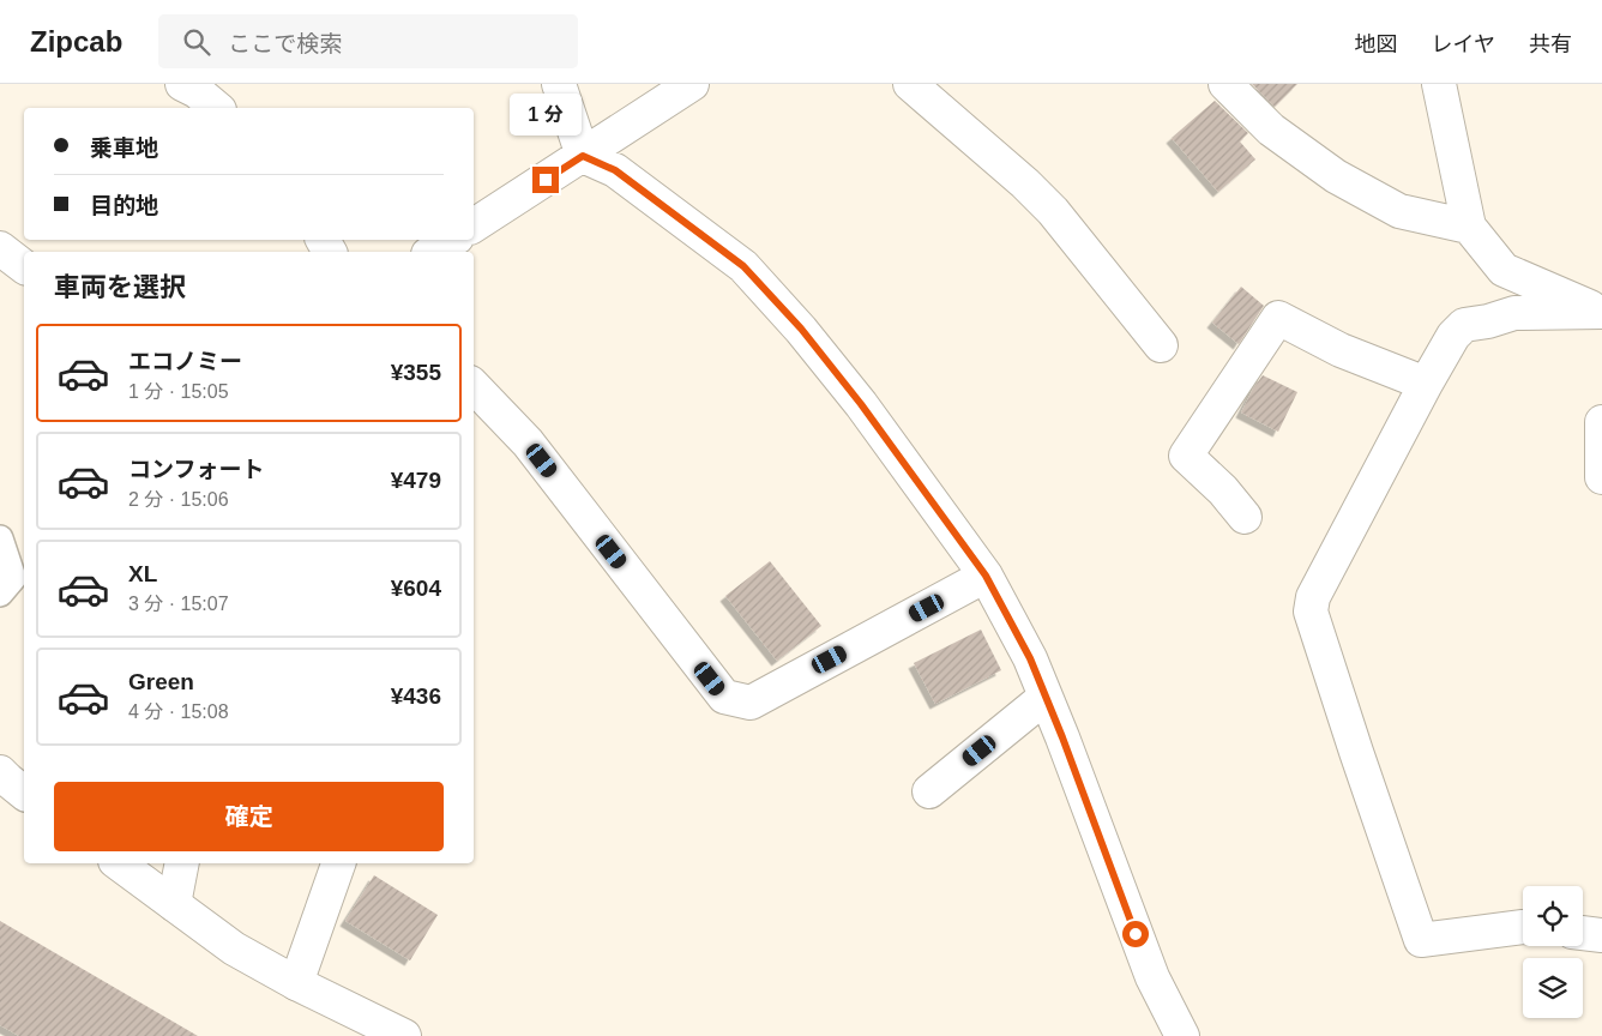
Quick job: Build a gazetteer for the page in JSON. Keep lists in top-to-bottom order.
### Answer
{
  "page": {
    "header": "Zipcab",
    "search": "ここで検索",
    "nav": ["地図", "レイヤ", "共有"],
    "bubble": "1 分",
    "banner": ["乗車地", "目的地"],
    "heading": "車両を選択",
    "list": [
      {
        "name": "エコノミー",
        "note": "1 分 · 15:05",
        "value": "¥355"
      },
      {
        "name": "コンフォート",
        "note": "2 分 · 15:06",
        "value": "¥479"
      },
      {
        "name": "XL",
        "note": "3 分 · 15:07",
        "value": "¥604"
      },
      {
        "name": "Green",
        "note": "4 分 · 15:08",
        "value": "¥436"
      }
    ],
    "buttons": "確定"
  }
}
